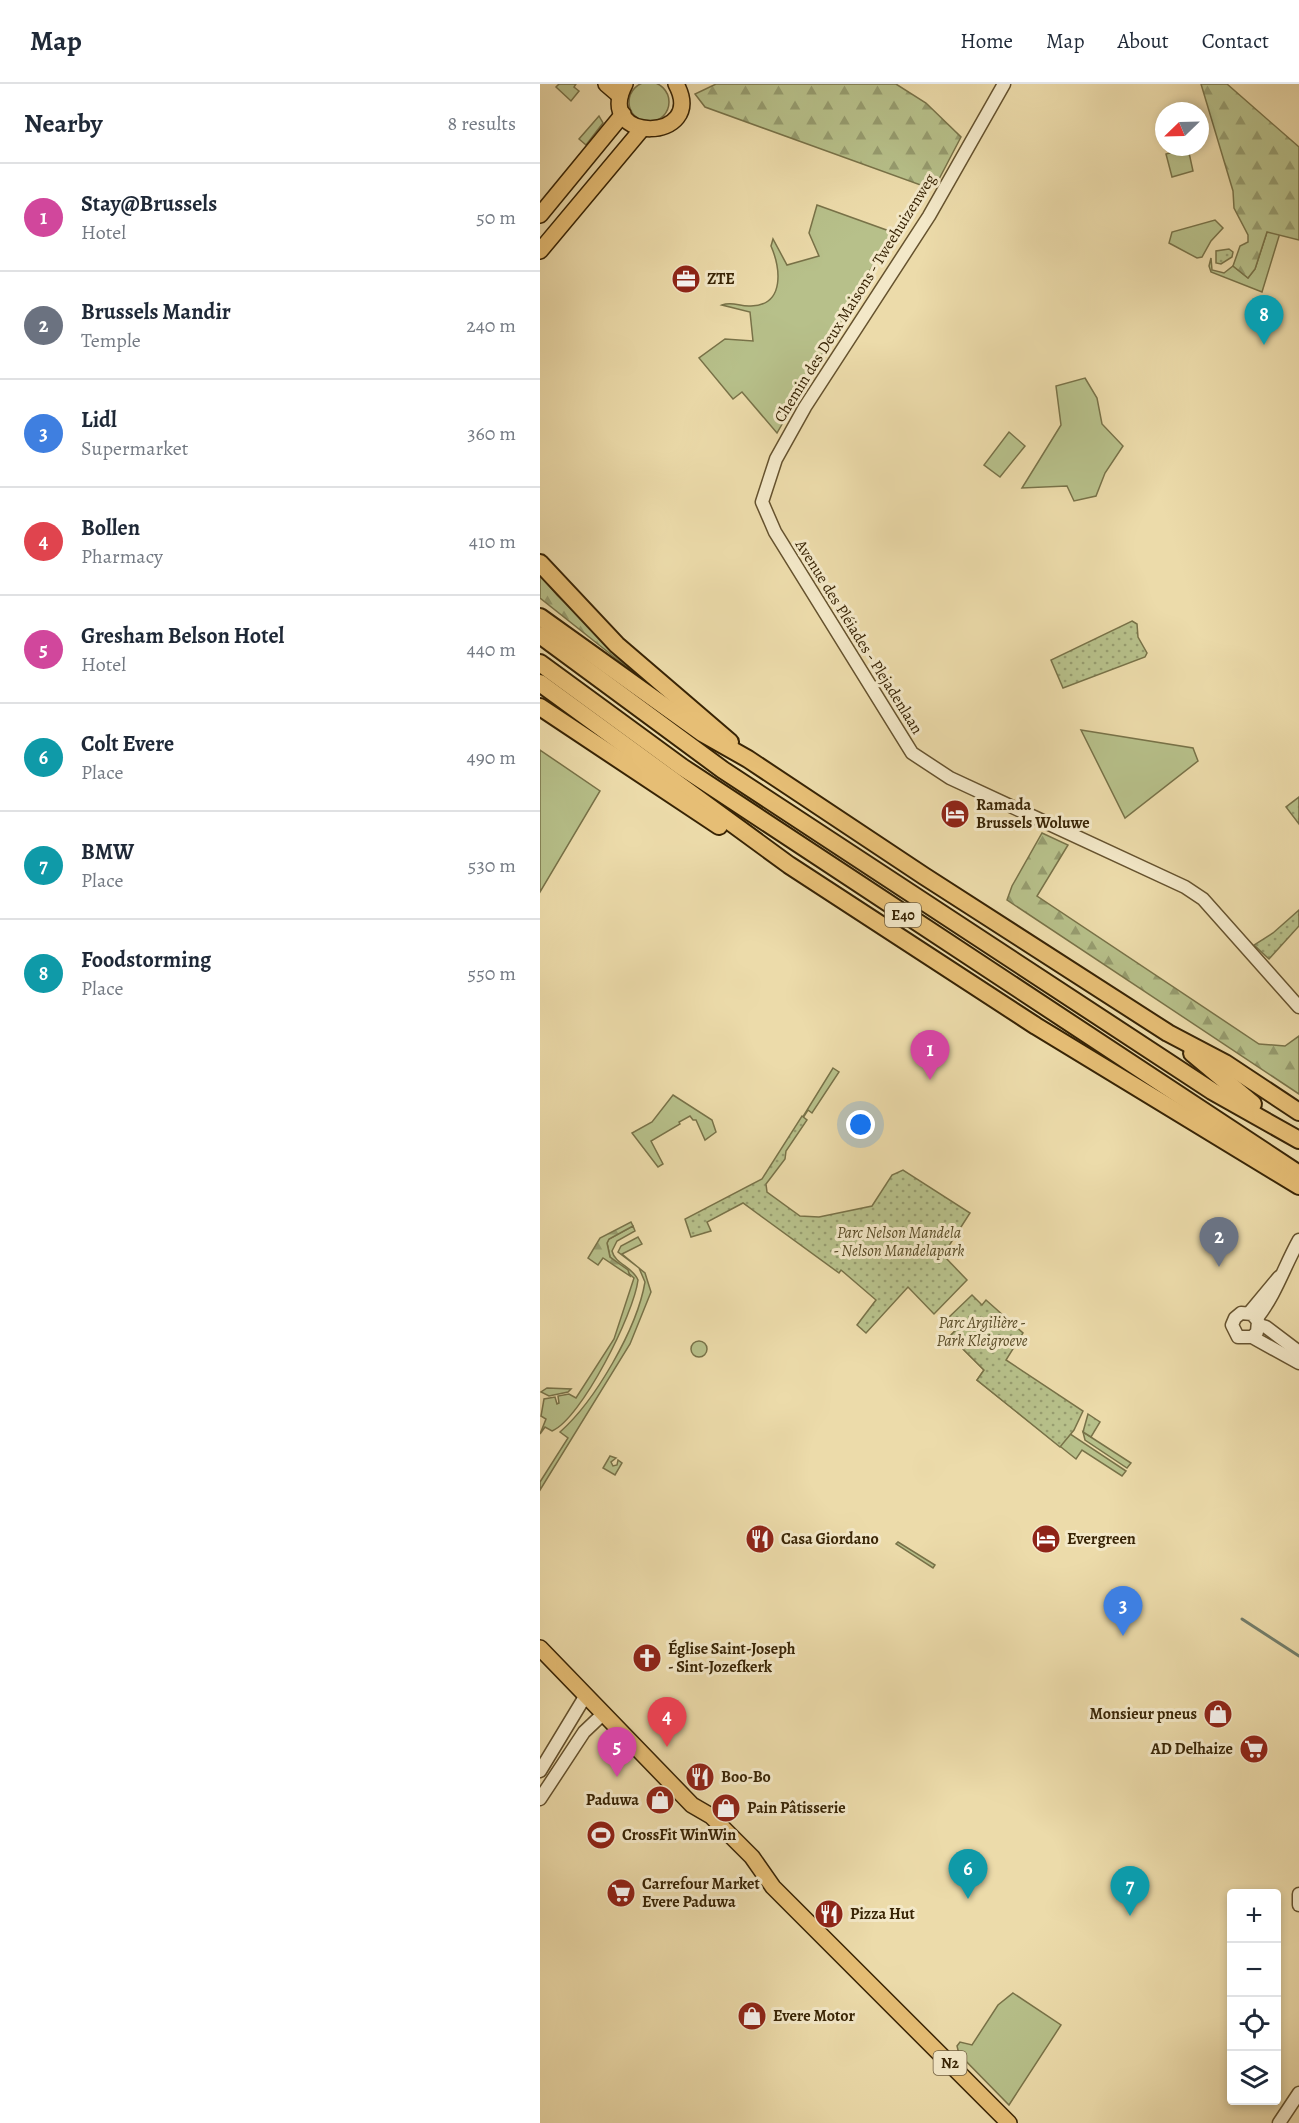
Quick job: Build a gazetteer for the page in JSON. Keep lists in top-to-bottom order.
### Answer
{
  "streets": {
    "highway": ["E40"],
    "main road": ["N2"],
    "street": ["Chemin des Deux Maisons - Tweehuizenweg", "Avenue des Pléiades - Plejadenlaan"]
  },
  "crossings": [
    ["Chemin des Deux Maisons - Tweehuizenweg", "Avenue des Pléiades - Plejadenlaan"]
  ],
  "parks": ["Parc Nelson Mandela - Nelson Mandelapark", "Parc Argilière - Park Kleigroeve"],
  "places": {
    "office": ["ZTE"],
    "hotel": ["Ramada Brussels Woluwe", "Evergreen"],
    "restaurant": ["Casa Giordano", "Boo-Bo", "Pizza Hut"],
    "church": ["Église Saint-Joseph - Sint-Jozefkerk"],
    "shop": [
      "Monsieur pneus",
      "Paduwa",
      "Pain Pâtisserie",
      "Evere Motor"
    ],
    "supermarket": ["AD Delhaize", "Carrefour Market Evere Paduwa"],
    "sports": ["CrossFit WinWin"]
  },
  "north": "bottom left",
  "page": {
    "header": "Map",
    "nav": [
      "Home",
      "Map",
      "About",
      "Contact"
    ],
    "heading": ["Nearby", "8 results"],
    "list": [
      {
        "mark": "1",
        "name": "Stay@Brussels",
        "note": "Hotel",
        "value": "50 m"
      },
      {
        "mark": "2",
        "name": "Brussels Mandir",
        "note": "Temple",
        "value": "240 m"
      },
      {
        "mark": "3",
        "name": "Lidl",
        "note": "Supermarket",
        "value": "360 m"
      },
      {
        "mark": "4",
        "name": "Bollen",
        "note": "Pharmacy",
        "value": "410 m"
      },
      {
        "mark": "5",
        "name": "Gresham Belson Hotel",
        "note": "Hotel",
        "value": "440 m"
      },
      {
        "mark": "6",
        "name": "Colt Evere",
        "note": "Place",
        "value": "490 m"
      },
      {
        "mark": "7",
        "name": "BMW",
        "note": "Place",
        "value": "530 m"
      },
      {
        "mark": "8",
        "name": "Foodstorming",
        "note": "Place",
        "value": "550 m"
      }
    ],
    "pins": [
      "8",
      "1",
      "2",
      "3",
      "4",
      "5",
      "6",
      "7"
    ],
    "map_buttons": ["+", "−"]
  }
}
